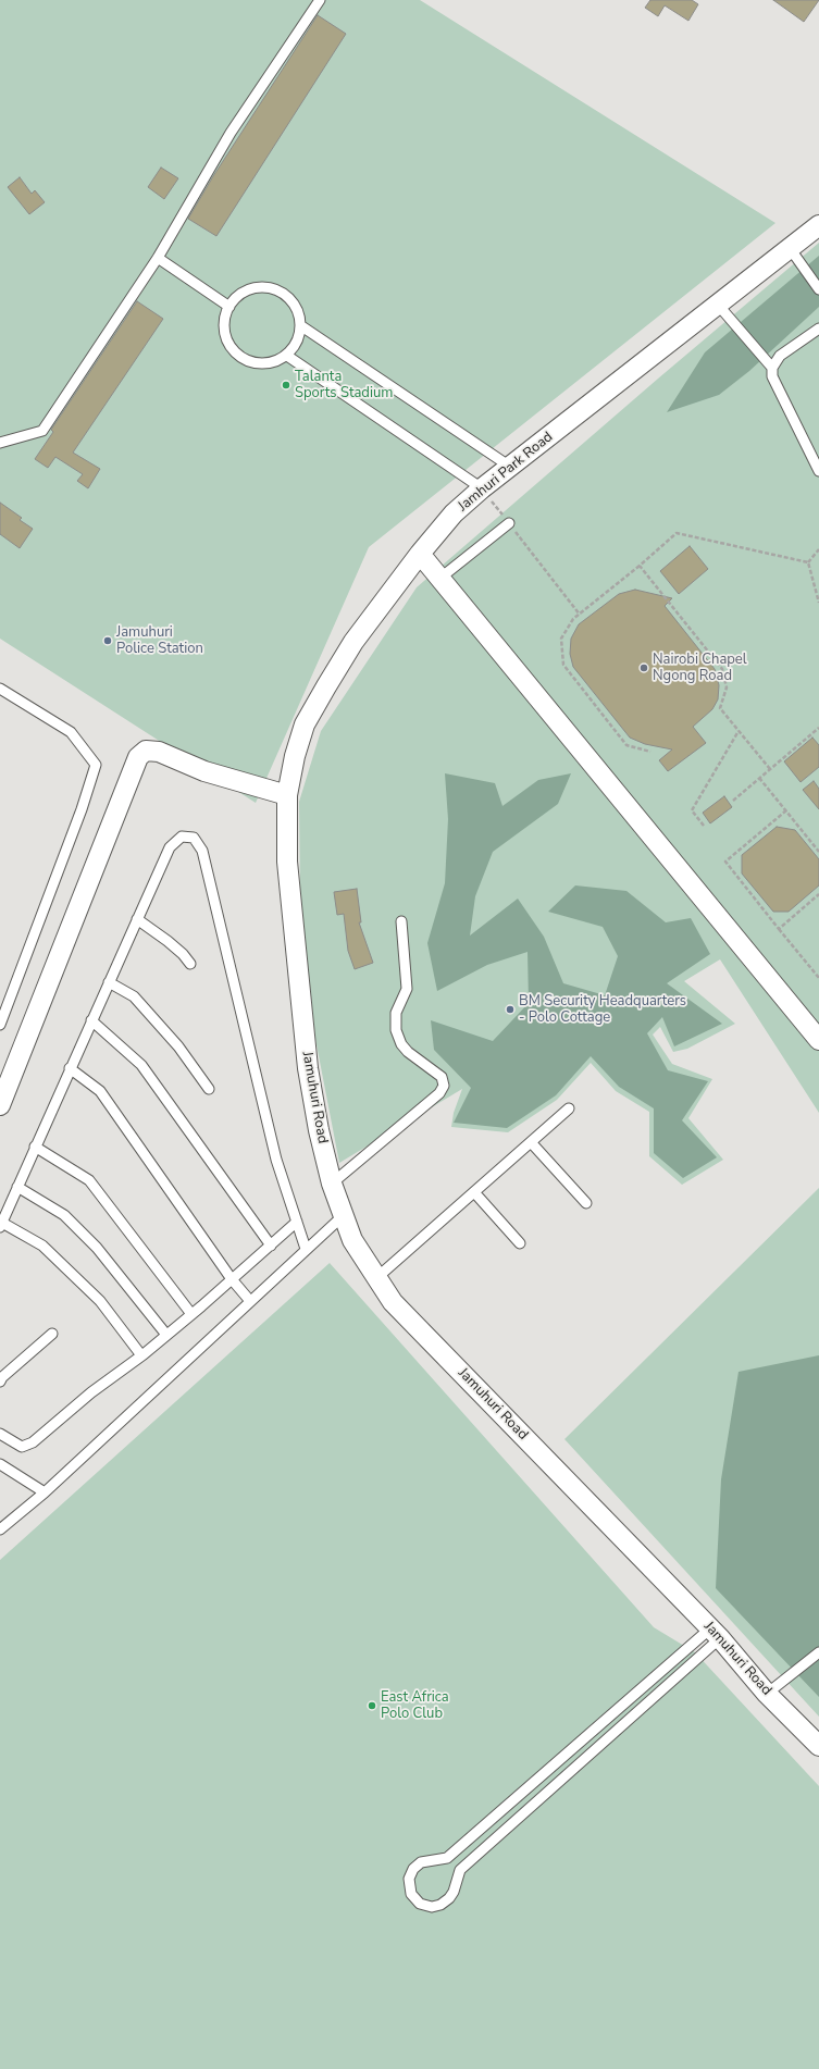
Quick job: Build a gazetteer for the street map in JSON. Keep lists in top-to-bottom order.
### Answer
{
  "streets": {
    "street": ["Jamhuri Park Road", "Jamuhuri Road"]
  },
  "crossings": [
    ["Jamhuri Park Road", "Jamuhuri Road"]
  ],
  "places": [
    "Talanta Sports Stadium",
    "Jamuhuri Police Station",
    "Nairobi Chapel Ngong Road",
    "BM Security Headquarters - Polo Cottage",
    "East Africa Polo Club"
  ]
}
